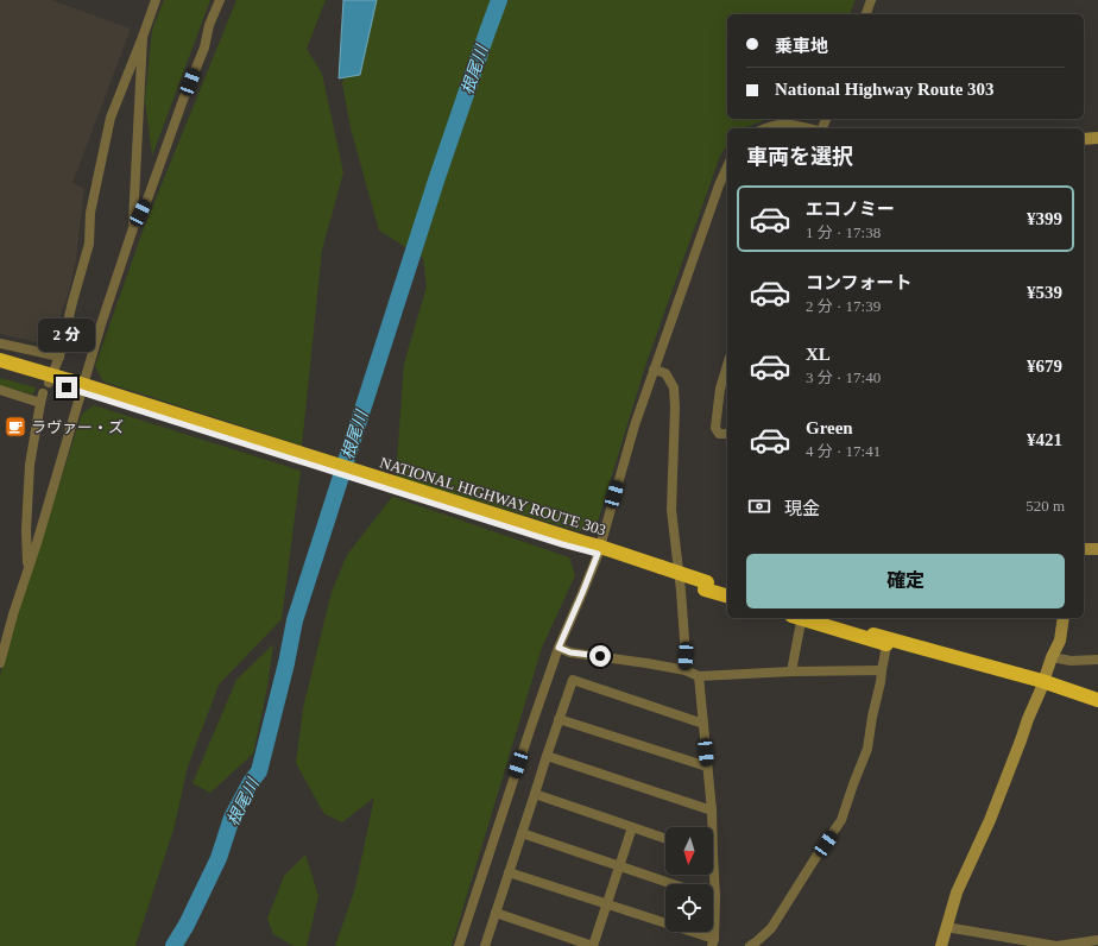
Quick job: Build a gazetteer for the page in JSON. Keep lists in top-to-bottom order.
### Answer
{
  "streets": {
    "highway": ["NATIONAL HIGHWAY ROUTE 303"]
  },
  "water": ["根尾川"],
  "places": {
    "cafe": ["ラヴァー・ズ"]
  },
  "north": "bottom",
  "page": {
    "banner": ["乗車地", "National Highway Route 303"],
    "heading": "車両を選択",
    "list": [
      {
        "name": "エコノミー",
        "note": "1 分 · 17:38",
        "value": "¥399"
      },
      {
        "name": "コンフォート",
        "note": "2 分 · 17:39",
        "value": "¥539"
      },
      {
        "name": "XL",
        "note": "3 分 · 17:40",
        "value": "¥679"
      },
      {
        "name": "Green",
        "note": "4 分 · 17:41",
        "value": "¥421"
      }
    ],
    "bubble": "2 分",
    "pay": ["現金", "520 m"],
    "buttons": "確定"
  }
}
